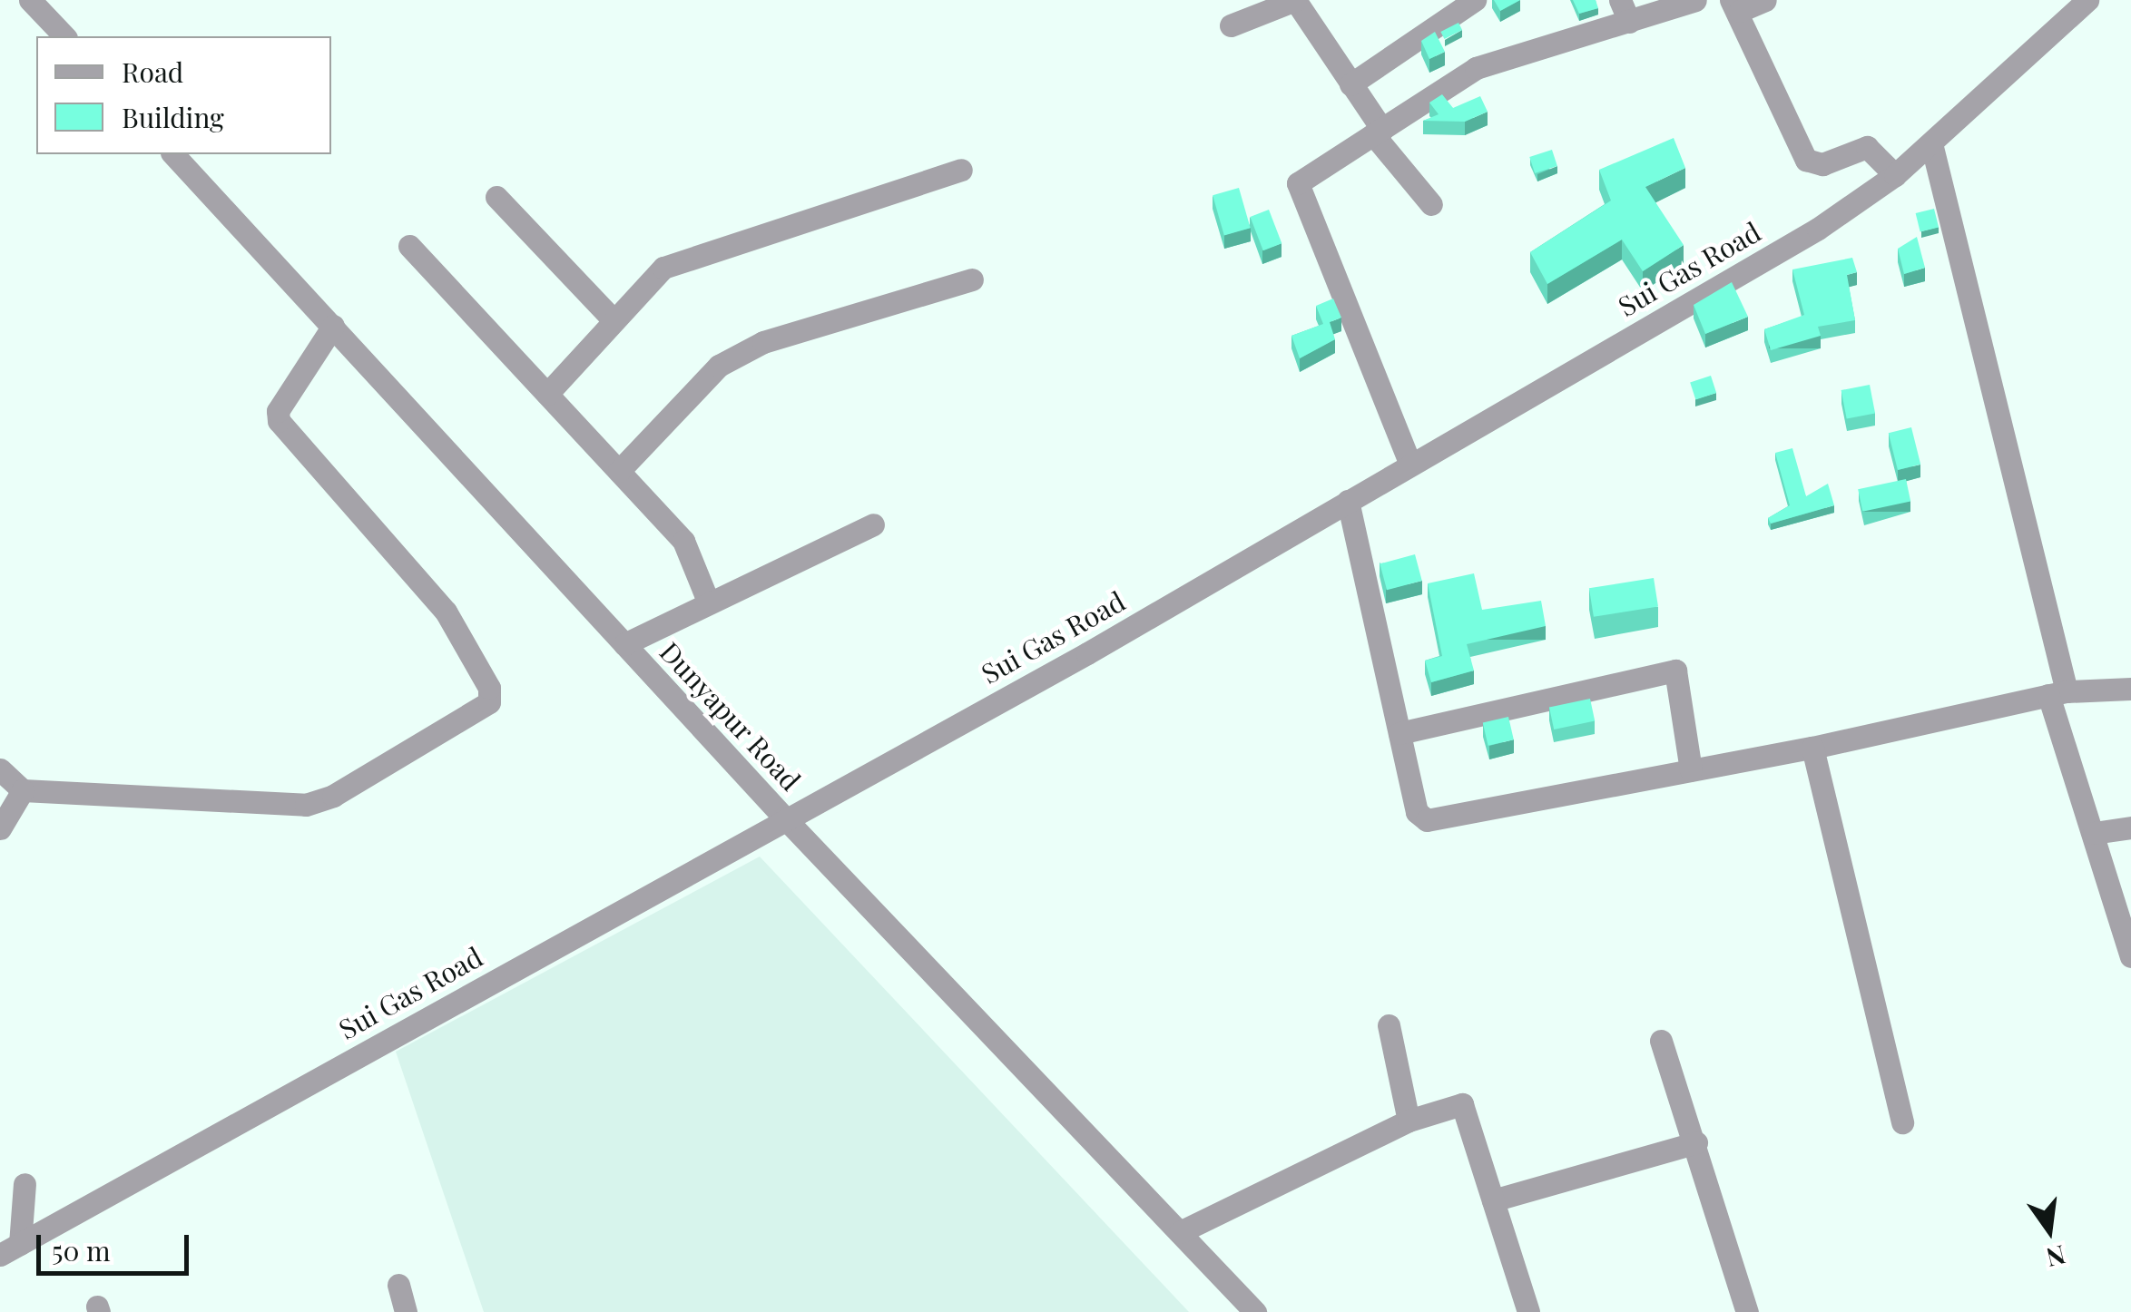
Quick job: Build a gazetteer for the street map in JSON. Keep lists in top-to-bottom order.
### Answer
{
  "streets": {
    "street": ["Sui Gas Road", "Dunyapur Road"]
  },
  "crossings": [
    ["Sui Gas Road", "Dunyapur Road"]
  ],
  "legend": ["Road", "Building"],
  "scale_bar": "50 m",
  "north": "bottom"
}
